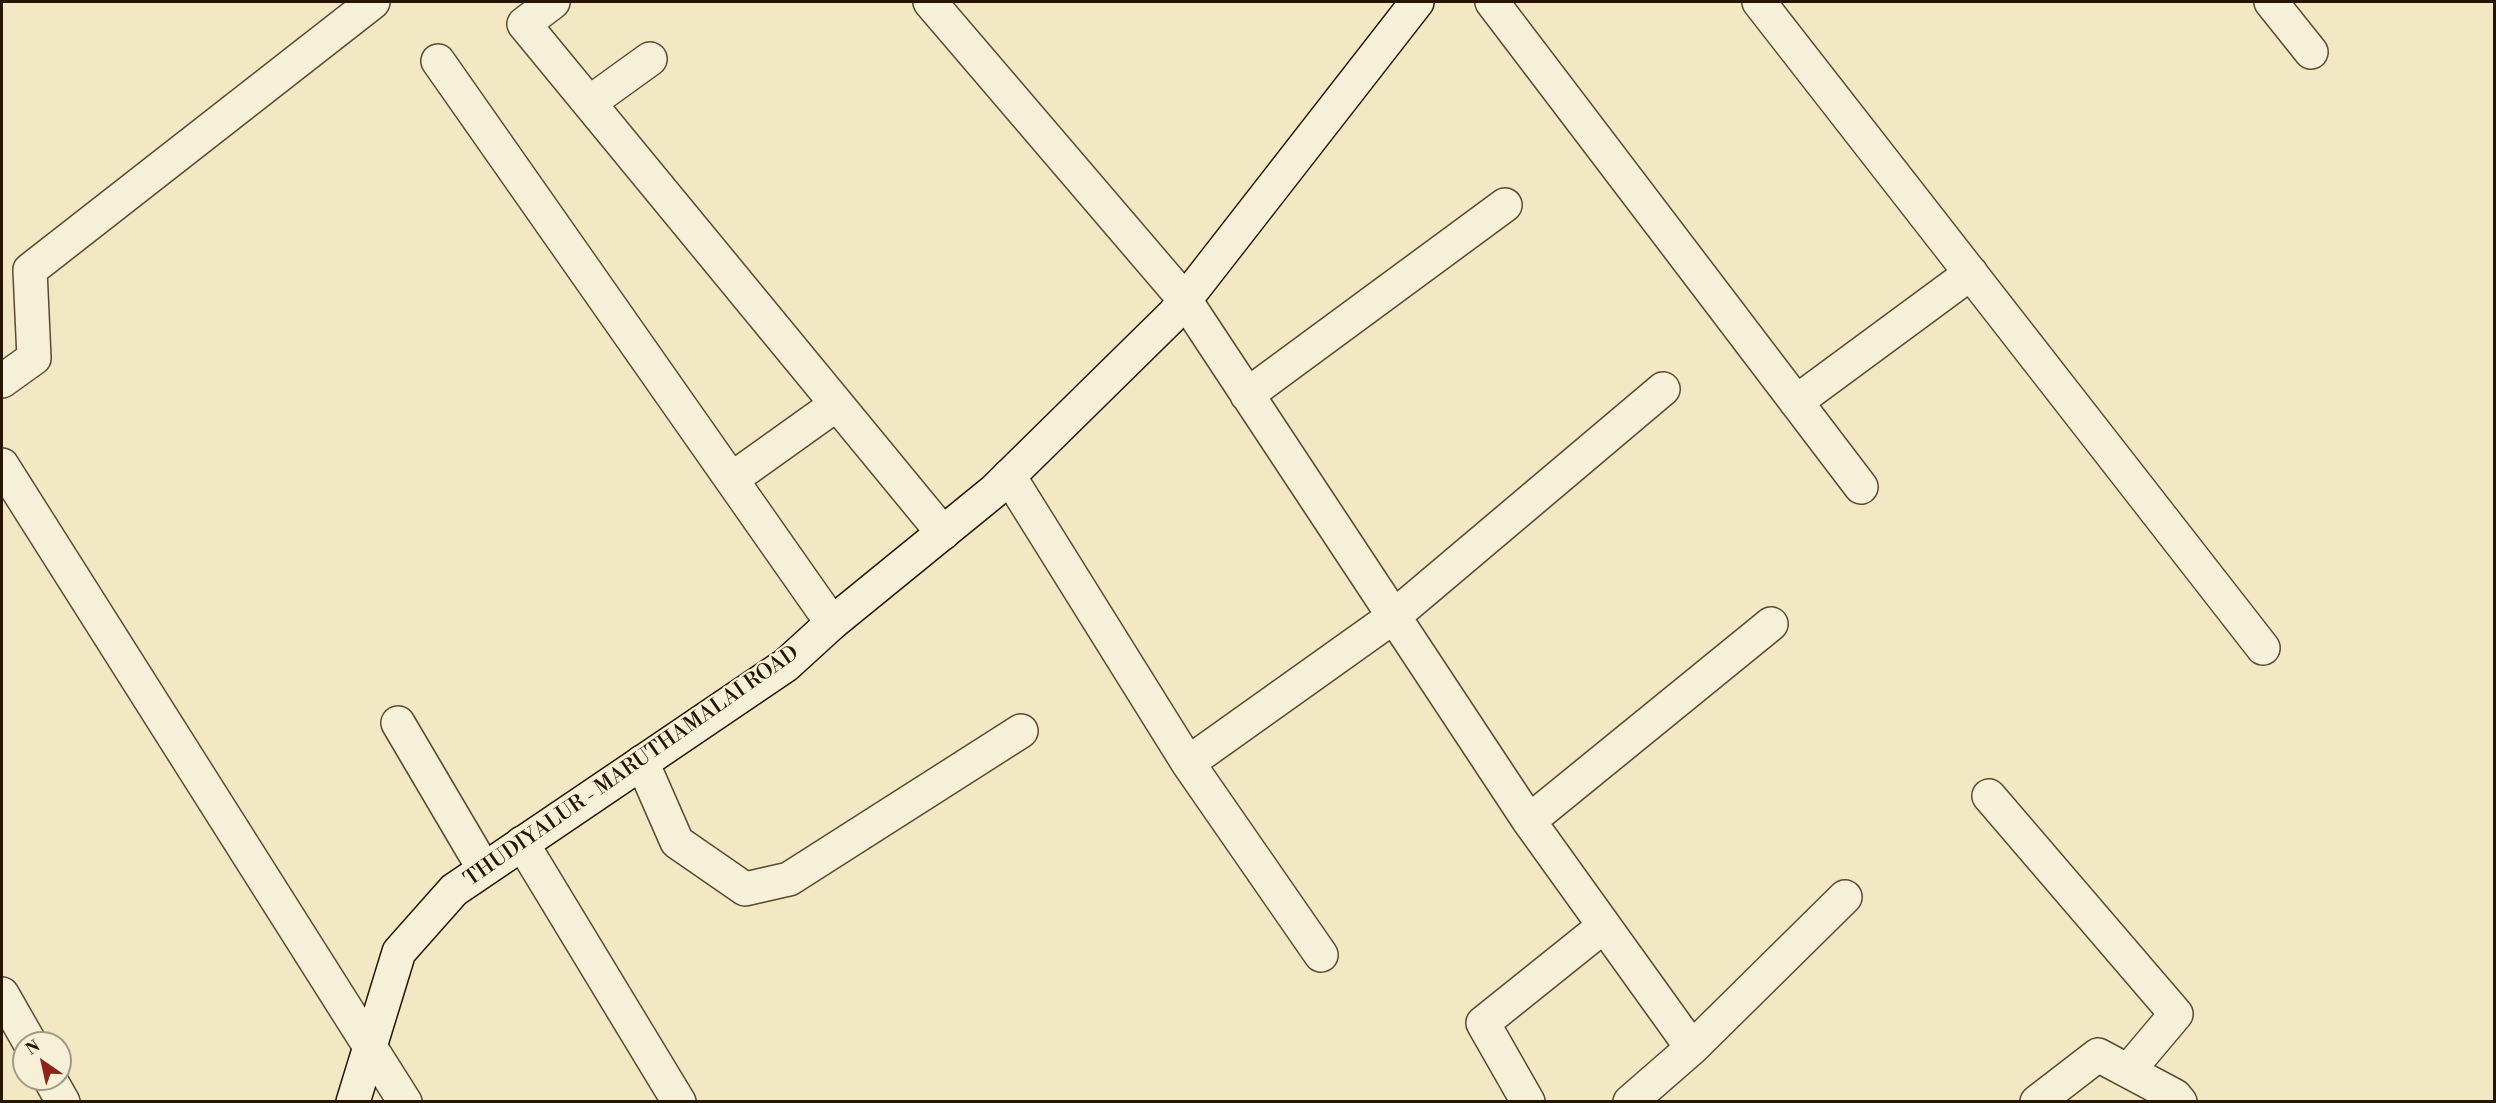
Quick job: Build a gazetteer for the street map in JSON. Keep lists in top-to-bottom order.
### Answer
{
  "streets": {
    "street": ["THUDIYALUR - MARUTHAMALAI ROAD"]
  },
  "north": "top left"
}
